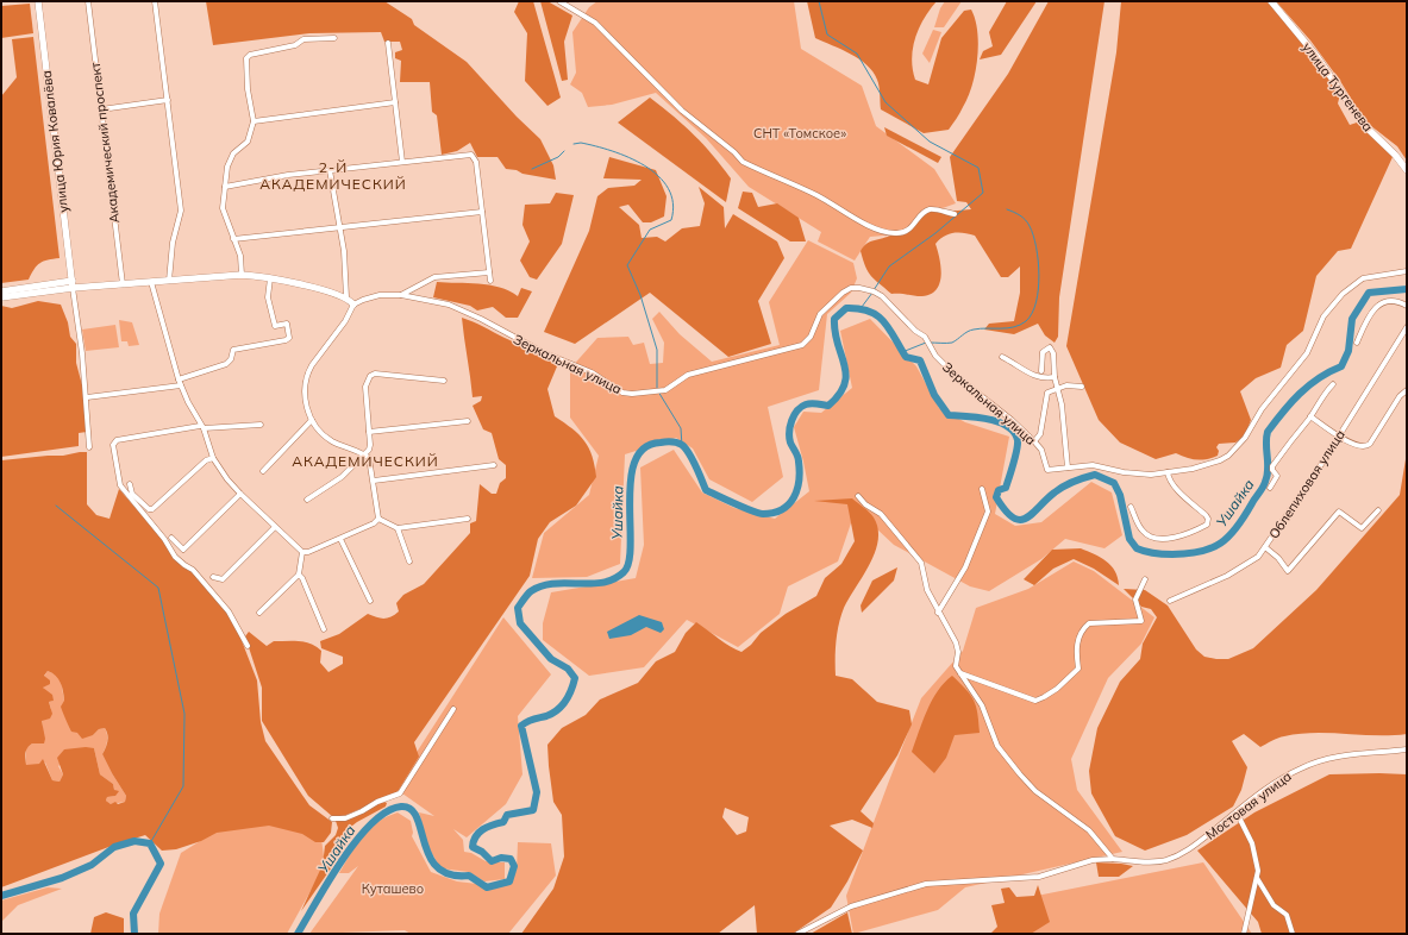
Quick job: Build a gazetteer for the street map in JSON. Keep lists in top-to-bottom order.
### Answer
{
  "streets": {
    "street": [
      "улица Тургенева",
      "улица Юрия Ковалёва",
      "Академический проспект",
      "Зеркальная улица",
      "Облепиховая улица",
      "Мостовая улица"
    ]
  },
  "districts": ["2-Й АКАДЕМИЧЕСКИЙ", "АКАДЕМИЧЕСКИЙ"],
  "water": ["Ушайка"],
  "parks": ["СНТ «Томское»", "Куташево"]
}
